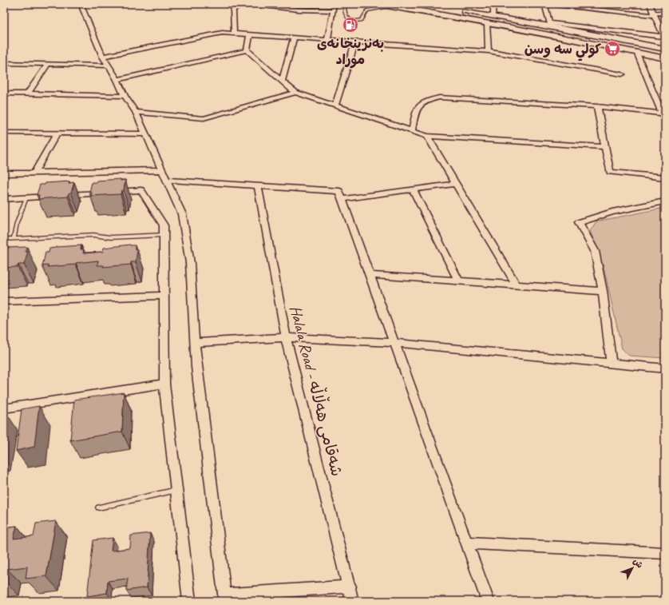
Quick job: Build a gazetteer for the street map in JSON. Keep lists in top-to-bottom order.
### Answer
{
  "streets": {
    "street": ["Halala Road - شەقامی هەڵاڵە"]
  },
  "places": {
    "fuel station": ["بەنزینخانەی موراد"],
    "supermarket": ["كولي سه وسن"]
  },
  "north": "top right"
}
